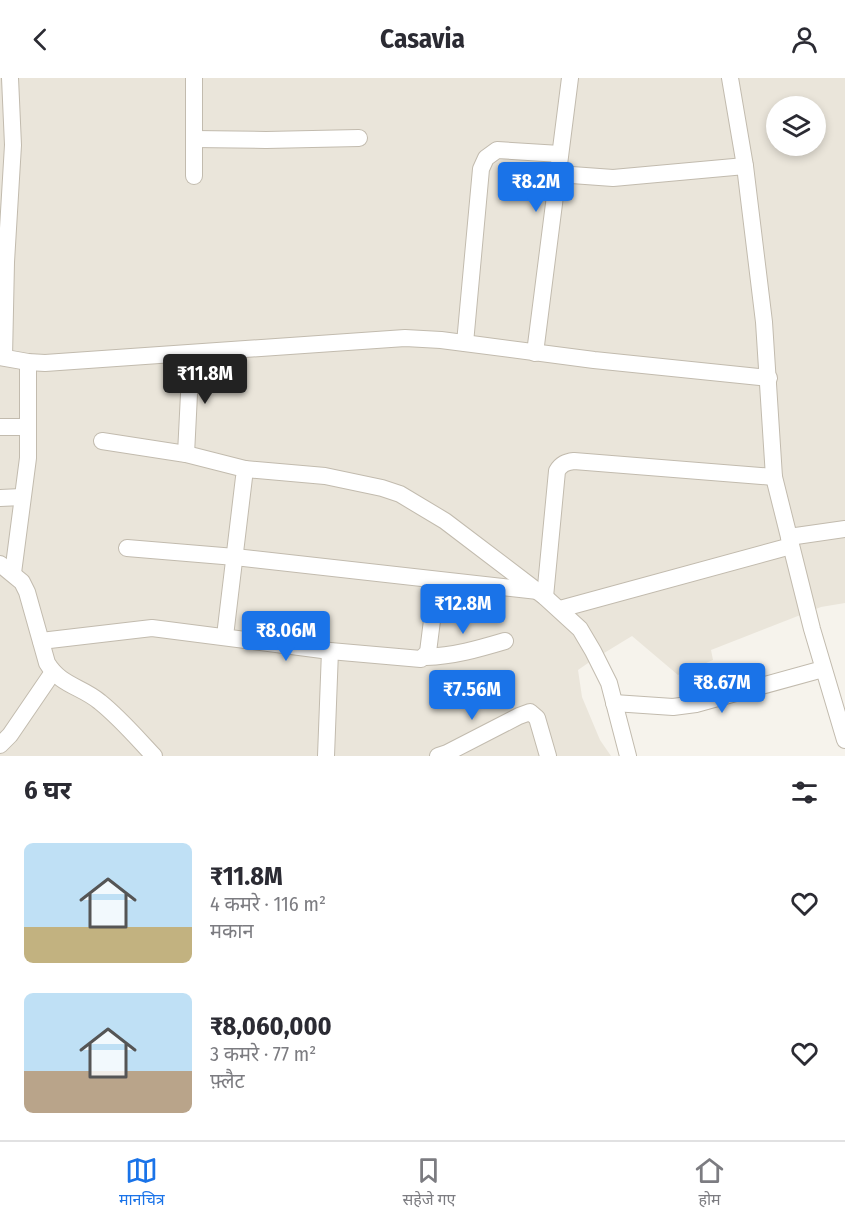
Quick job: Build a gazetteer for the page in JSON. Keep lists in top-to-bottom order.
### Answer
{
  "page": {
    "header": "Casavia",
    "price": [
      "₹8.2M",
      "₹11.8M",
      "₹12.8M",
      "₹8.06M",
      "₹8.67M",
      "₹7.56M"
    ],
    "heading": "6 घर",
    "list": [
      {
        "name": "₹11.8M",
        "note": "4 कमरे · 116 m² · मकान"
      },
      {
        "name": "₹8,060,000",
        "note": "3 कमरे · 77 m² · फ़्लैट"
      }
    ],
    "tabs": ["मानचित्र", "सहेजे गए", "होम"]
  }
}
